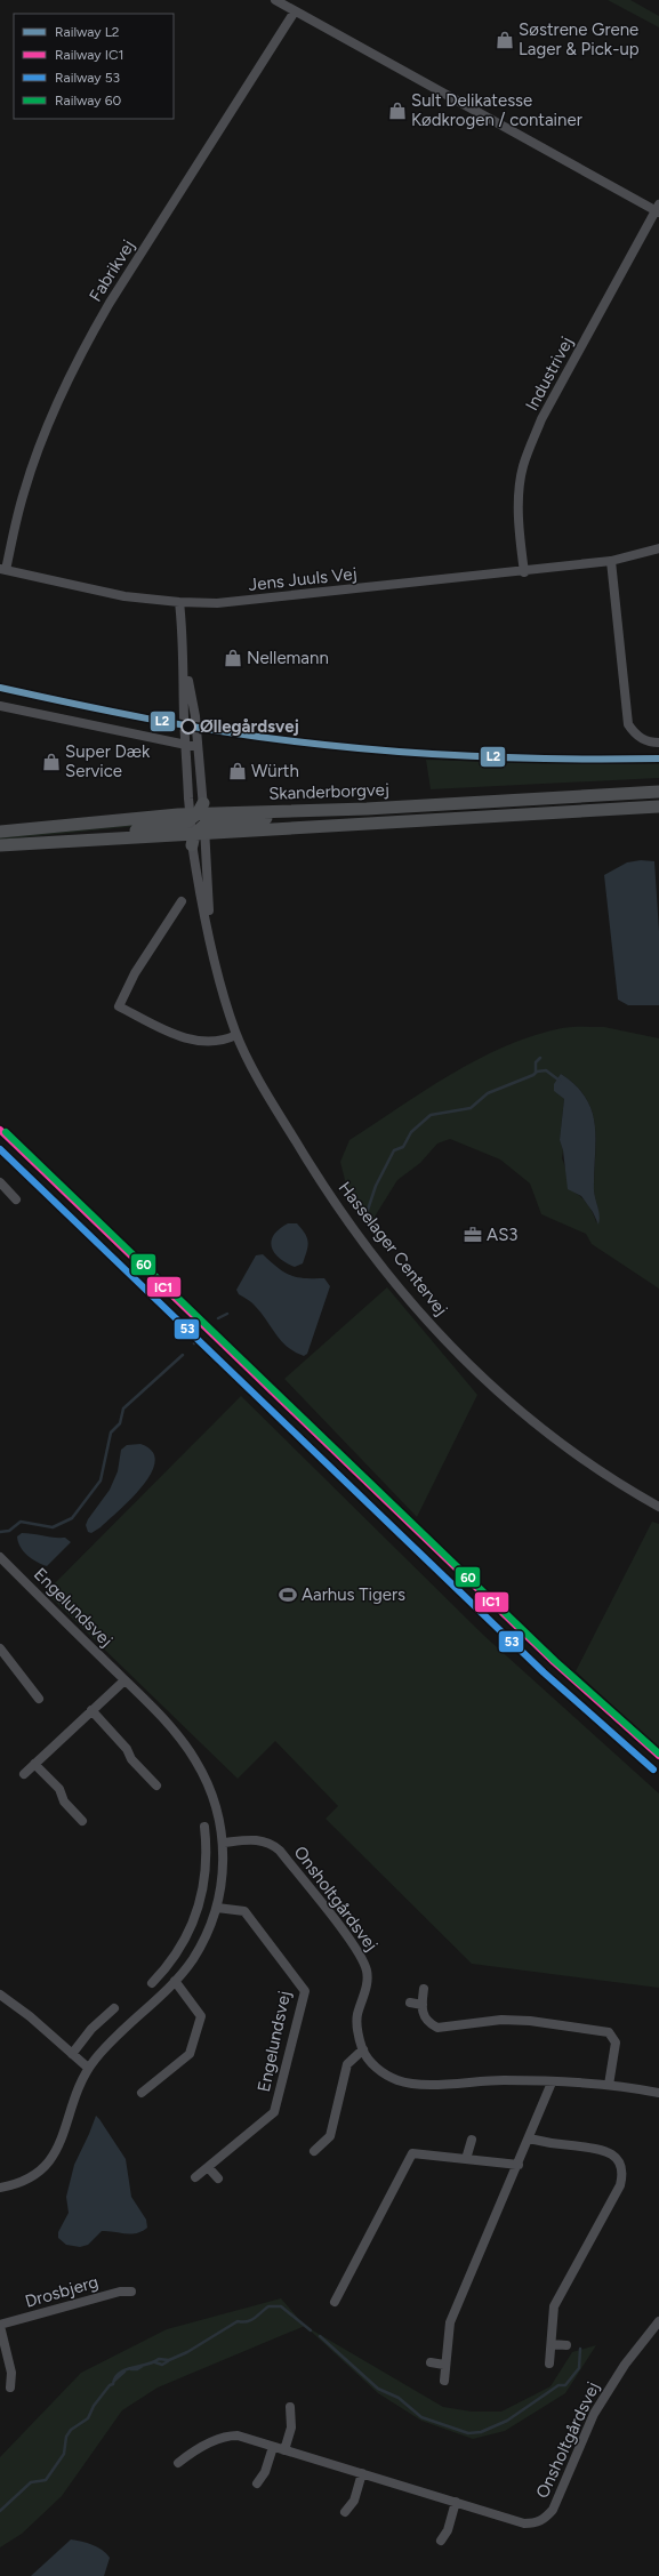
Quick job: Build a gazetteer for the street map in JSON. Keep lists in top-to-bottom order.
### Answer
{
  "streets": {
    "main road": ["Skanderborgvej"],
    "street": [
      "Fabrikvej",
      "Industrivej",
      "Jens Juuls Vej",
      "Hasselager Centervej",
      "Engelundsvej",
      "Onsholtgårdsvej",
      "Drosbjerg"
    ]
  },
  "crossings": [
    ["Fabrikvej", "Jens Juuls Vej"],
    ["Industrivej", "Jens Juuls Vej"],
    ["Skanderborgvej", "Hasselager Centervej"],
    ["Engelundsvej", "Onsholtgårdsvej"]
  ],
  "places": {
    "shop": [
      "Søstrene Grene Lager & Pick-up",
      "Sult Delikatesse Kødkrogen / container",
      "Nellemann",
      "Super Dæk Service",
      "Würth"
    ],
    "other": ["Øllegårdsvej"],
    "office": ["AS3"],
    "sports": ["Aarhus Tigers"]
  },
  "lines": [
    "rail line L2",
    "rail line IC1",
    "rail line 60",
    "rail line 53"
  ],
  "legend": [
    "Railway L2",
    "Railway IC1",
    "Railway 53",
    "Railway 60"
  ]
}
